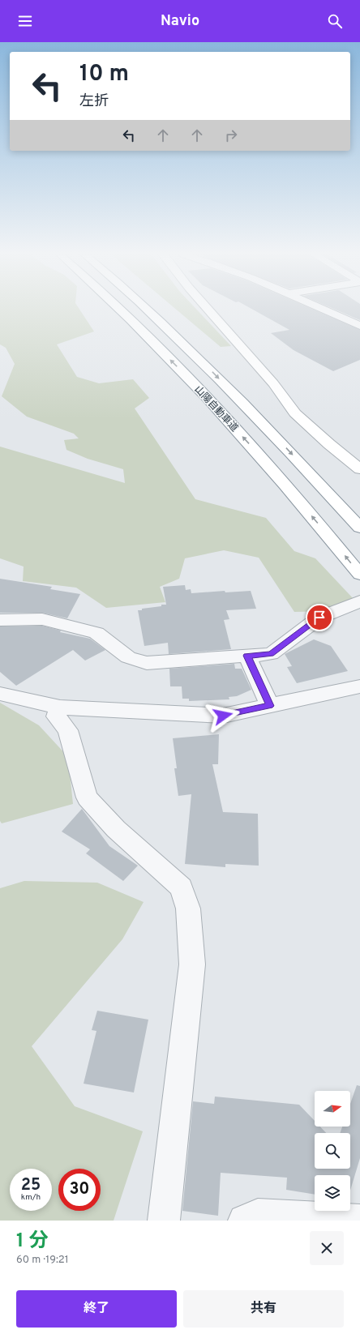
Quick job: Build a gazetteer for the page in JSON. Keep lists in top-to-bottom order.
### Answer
{
  "streets": {
    "main road": ["山陽自動車道"]
  },
  "north": "right",
  "page": {
    "header": "Navio",
    "turn": ["10 m", "左折"],
    "speed": "25 km/h",
    "limit": "30",
    "heading": ["1 分", "60 m · 19:21"],
    "buttons": ["終了", "共有"]
  }
}
